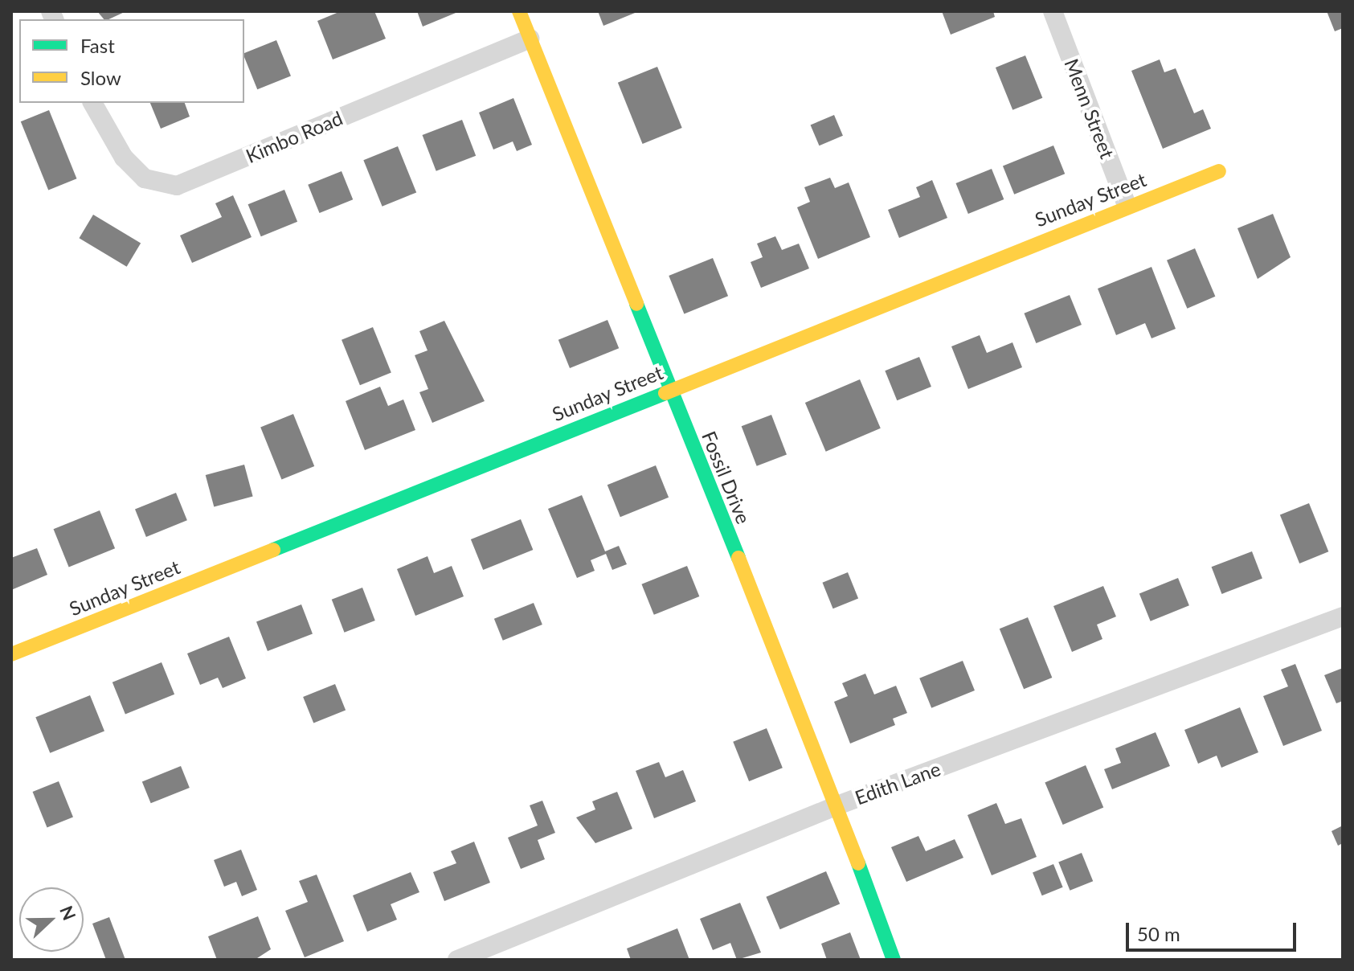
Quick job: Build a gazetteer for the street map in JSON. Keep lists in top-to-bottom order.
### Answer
{
  "streets": {
    "street": [
      "Menn Street",
      "Kimbo Road",
      "Sunday Street",
      "Fossil Drive",
      "Edith Lane"
    ]
  },
  "crossings": [
    ["Menn Street", "Sunday Street"],
    ["Kimbo Road", "Fossil Drive"],
    ["Sunday Street", "Fossil Drive"],
    ["Fossil Drive", "Edith Lane"]
  ],
  "legend": ["Fast", "Slow"],
  "scale_bar": "50 m",
  "north": "right"
}
